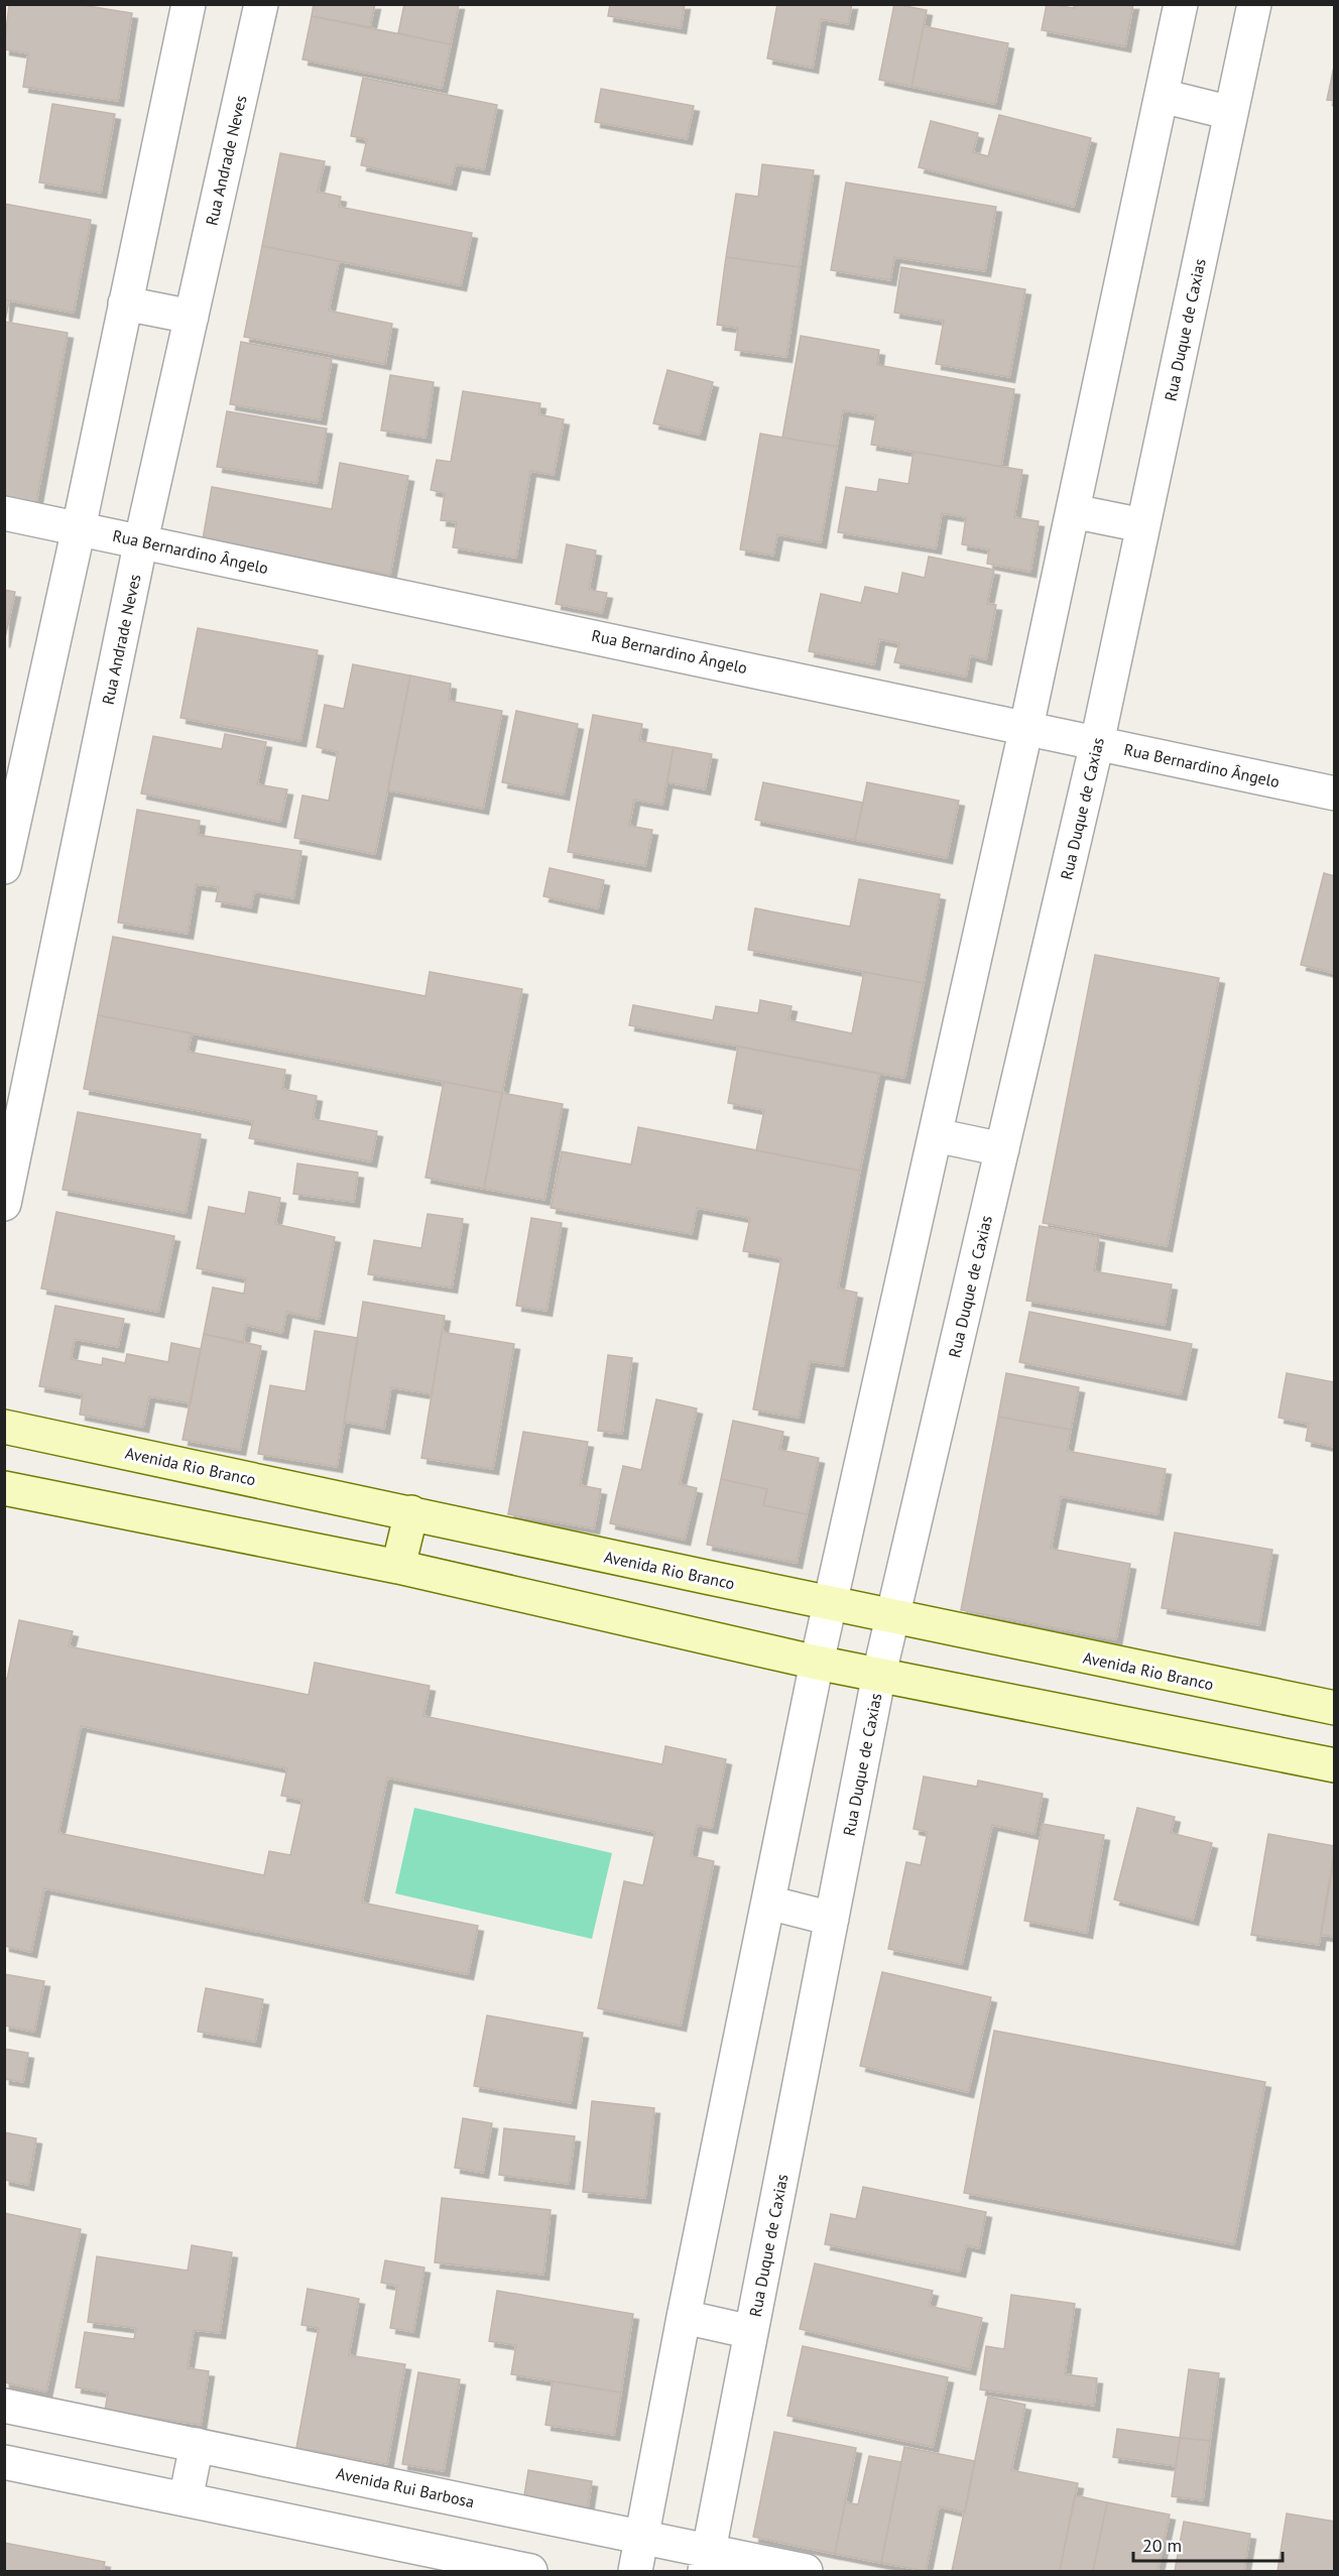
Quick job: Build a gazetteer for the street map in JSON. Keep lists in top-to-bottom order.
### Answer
{
  "streets": {
    "street": [
      "Rua Andrade Neves",
      "Rua Duque de Caxias",
      "Rua Bernardino Ângelo",
      "Avenida Rio Branco",
      "Avenida Rui Barbosa"
    ]
  },
  "crossings": [
    ["Rua Andrade Neves", "Rua Bernardino Ângelo"],
    ["Rua Duque de Caxias", "Rua Bernardino Ângelo"],
    ["Rua Duque de Caxias", "Avenida Rio Branco"],
    ["Rua Duque de Caxias", "Avenida Rui Barbosa"]
  ],
  "scale_bar": "20 m"
}
